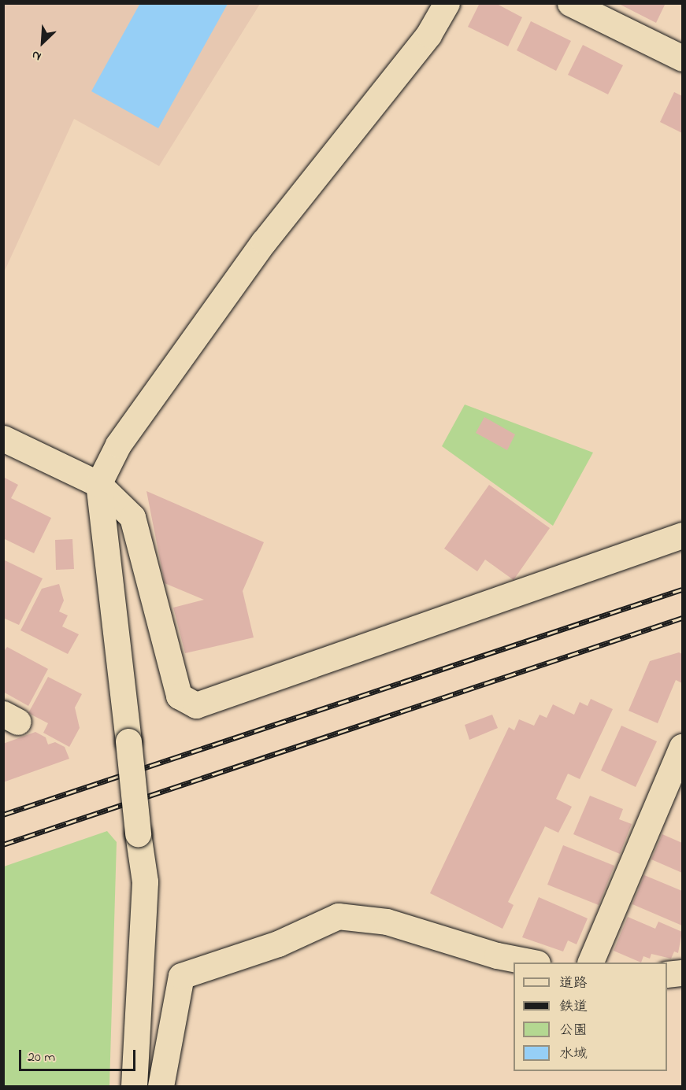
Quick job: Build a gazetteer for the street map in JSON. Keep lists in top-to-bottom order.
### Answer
{
  "legend": [
    "道路",
    "鉄道",
    "公園",
    "水域"
  ],
  "scale_bar": "20 m",
  "north": "bottom left"
}
